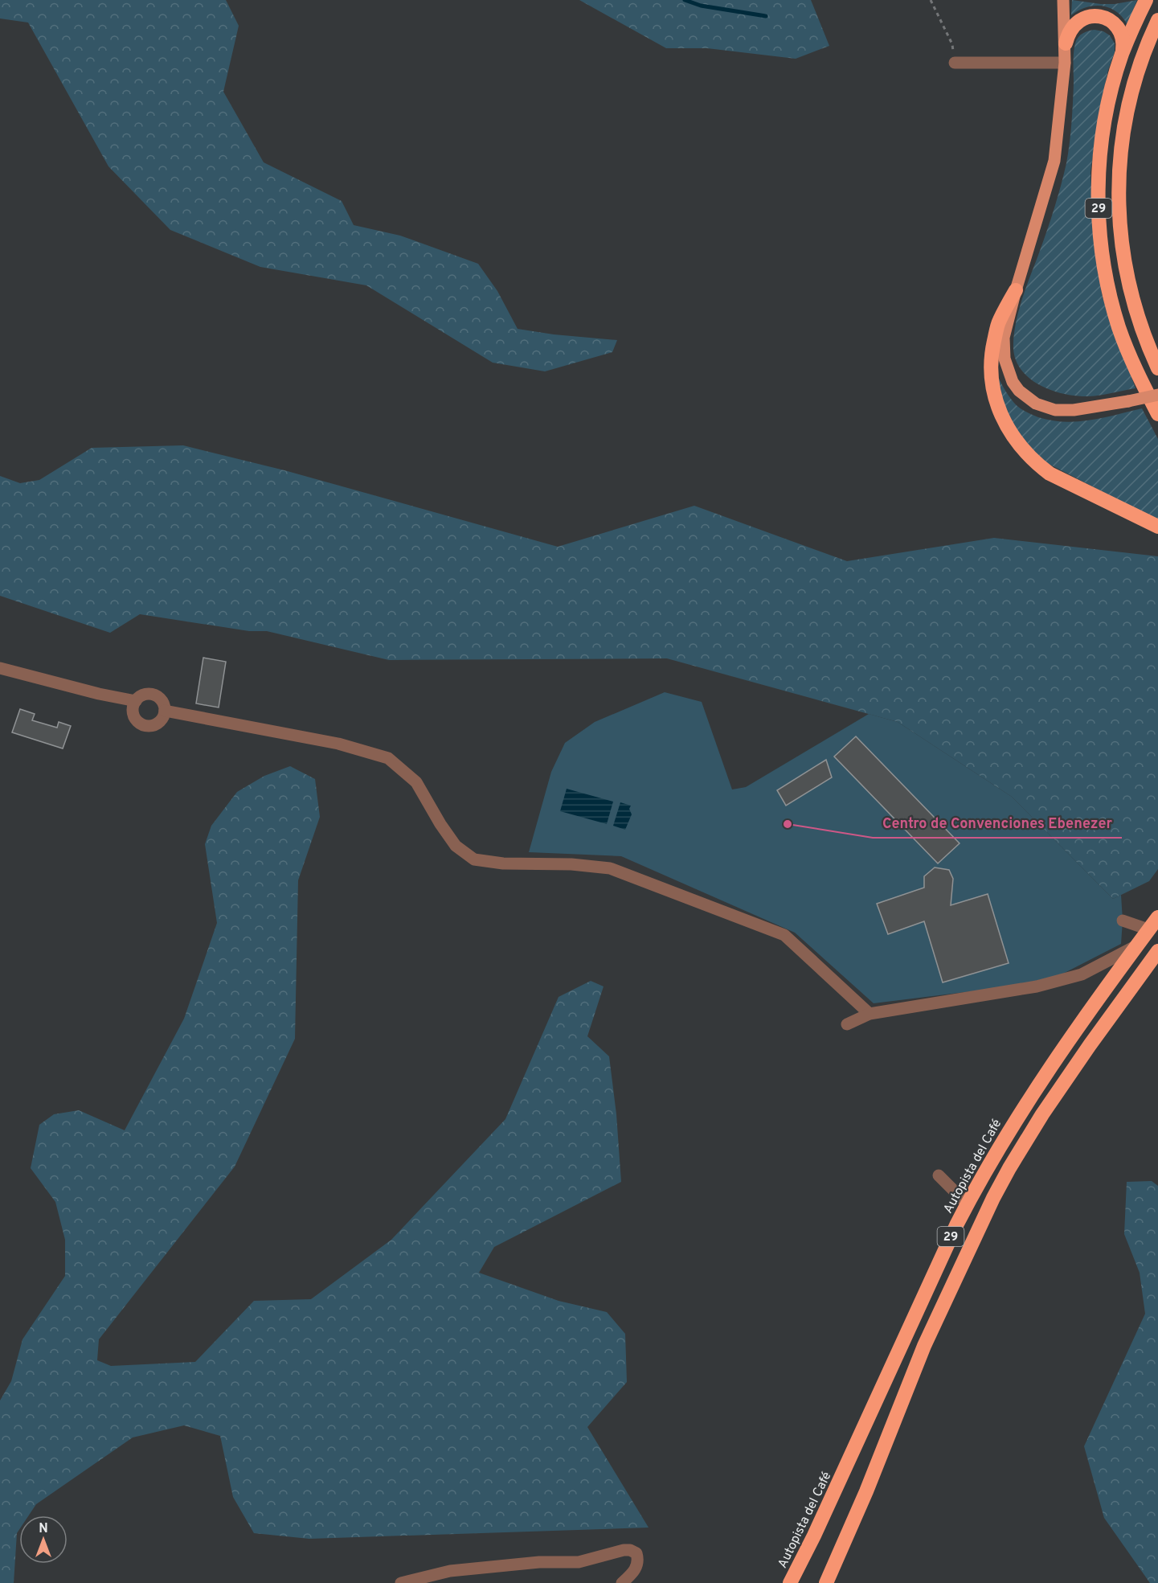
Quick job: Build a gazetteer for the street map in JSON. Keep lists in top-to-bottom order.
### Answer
{
  "streets": {
    "highway": ["29", "Autopista del Café"]
  },
  "places": ["Centro de Convenciones Ebenezer"],
  "north": "top"
}
